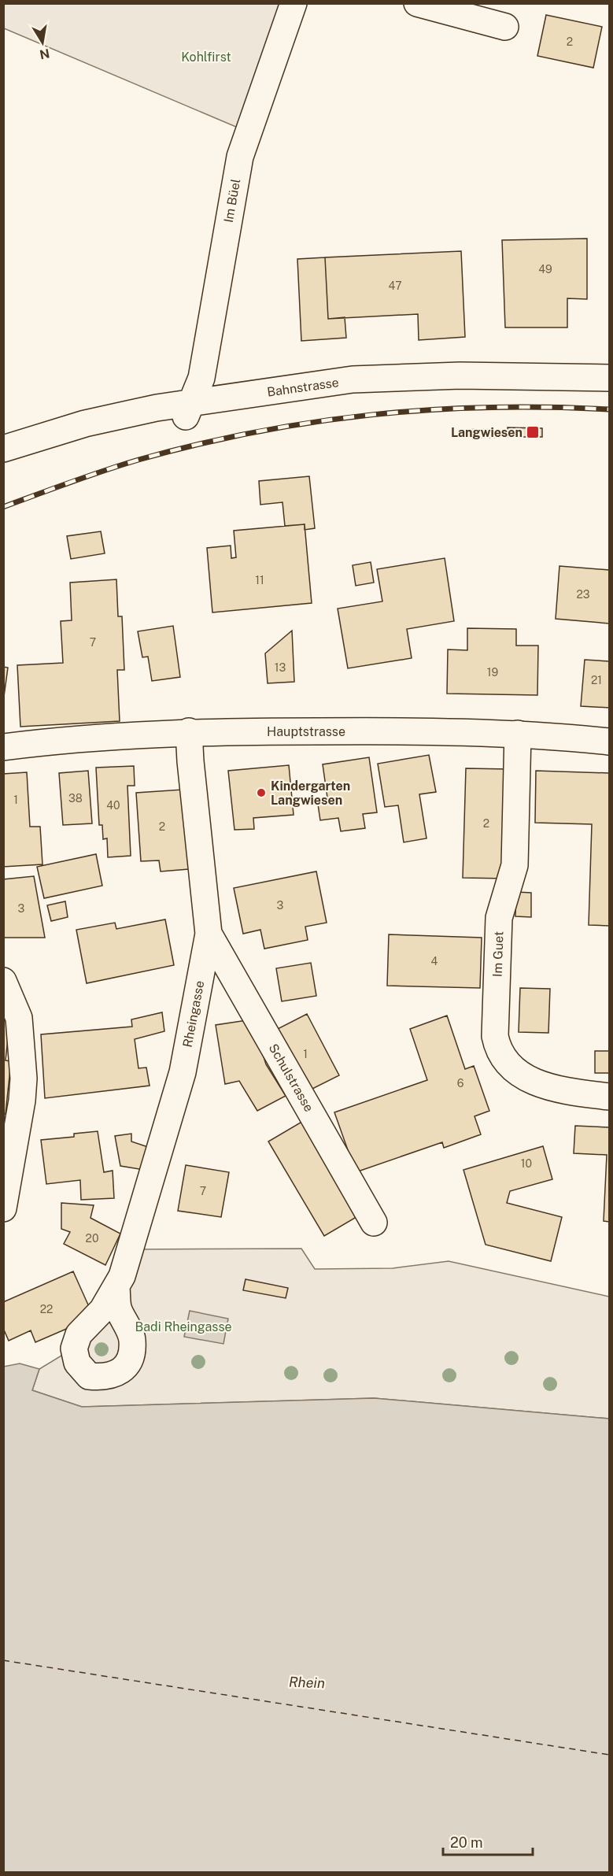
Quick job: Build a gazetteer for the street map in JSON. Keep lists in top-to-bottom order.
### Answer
{
  "streets": {
    "street": [
      "Im Büel",
      "Bahnstrasse",
      "Hauptstrasse",
      "Im Guet",
      "Rheingasse",
      "Schulstrasse"
    ]
  },
  "crossings": [
    ["Im Büel", "Bahnstrasse"],
    ["Hauptstrasse", "Im Guet"],
    ["Hauptstrasse", "Rheingasse"],
    ["Rheingasse", "Schulstrasse"]
  ],
  "water": ["Rhein"],
  "parks": ["Kohlfirst", "Badi Rheingasse"],
  "places": {
    "transit": ["Langwiesen"],
    "other": ["Kindergarten Langwiesen"]
  },
  "house_numbers": [
    "2",
    "49",
    "47",
    "11",
    "23",
    "7",
    "13",
    "19",
    "21",
    "38",
    "1",
    "40",
    "2",
    "2",
    "3",
    "3",
    "4",
    "1",
    "6",
    "10",
    "7",
    "20",
    "22"
  ],
  "scale_bar": "20 m",
  "north": "bottom"
}
